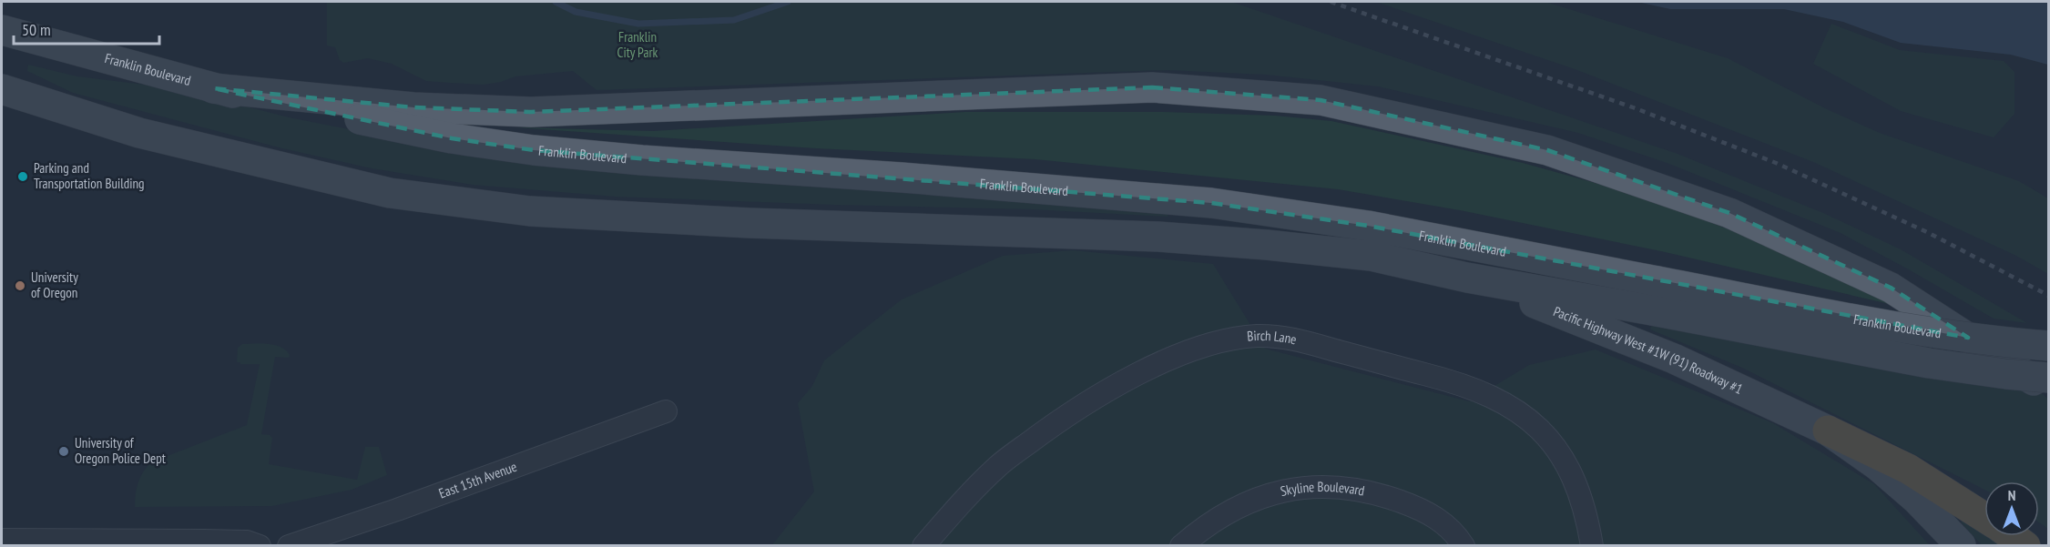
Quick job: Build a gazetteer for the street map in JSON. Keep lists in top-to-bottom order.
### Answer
{
  "streets": {
    "main road": ["Franklin Boulevard", "Pacific Highway West #1W (91) Roadway #1"],
    "street": ["Birch Lane", "East 15th Avenue", "Skyline Boulevard"]
  },
  "parks": ["Franklin City Park"],
  "places": ["Parking and Transportation Building", "University of Oregon", "University of Oregon Police Dept"],
  "scale_bar": "50 m",
  "north": "top"
}
